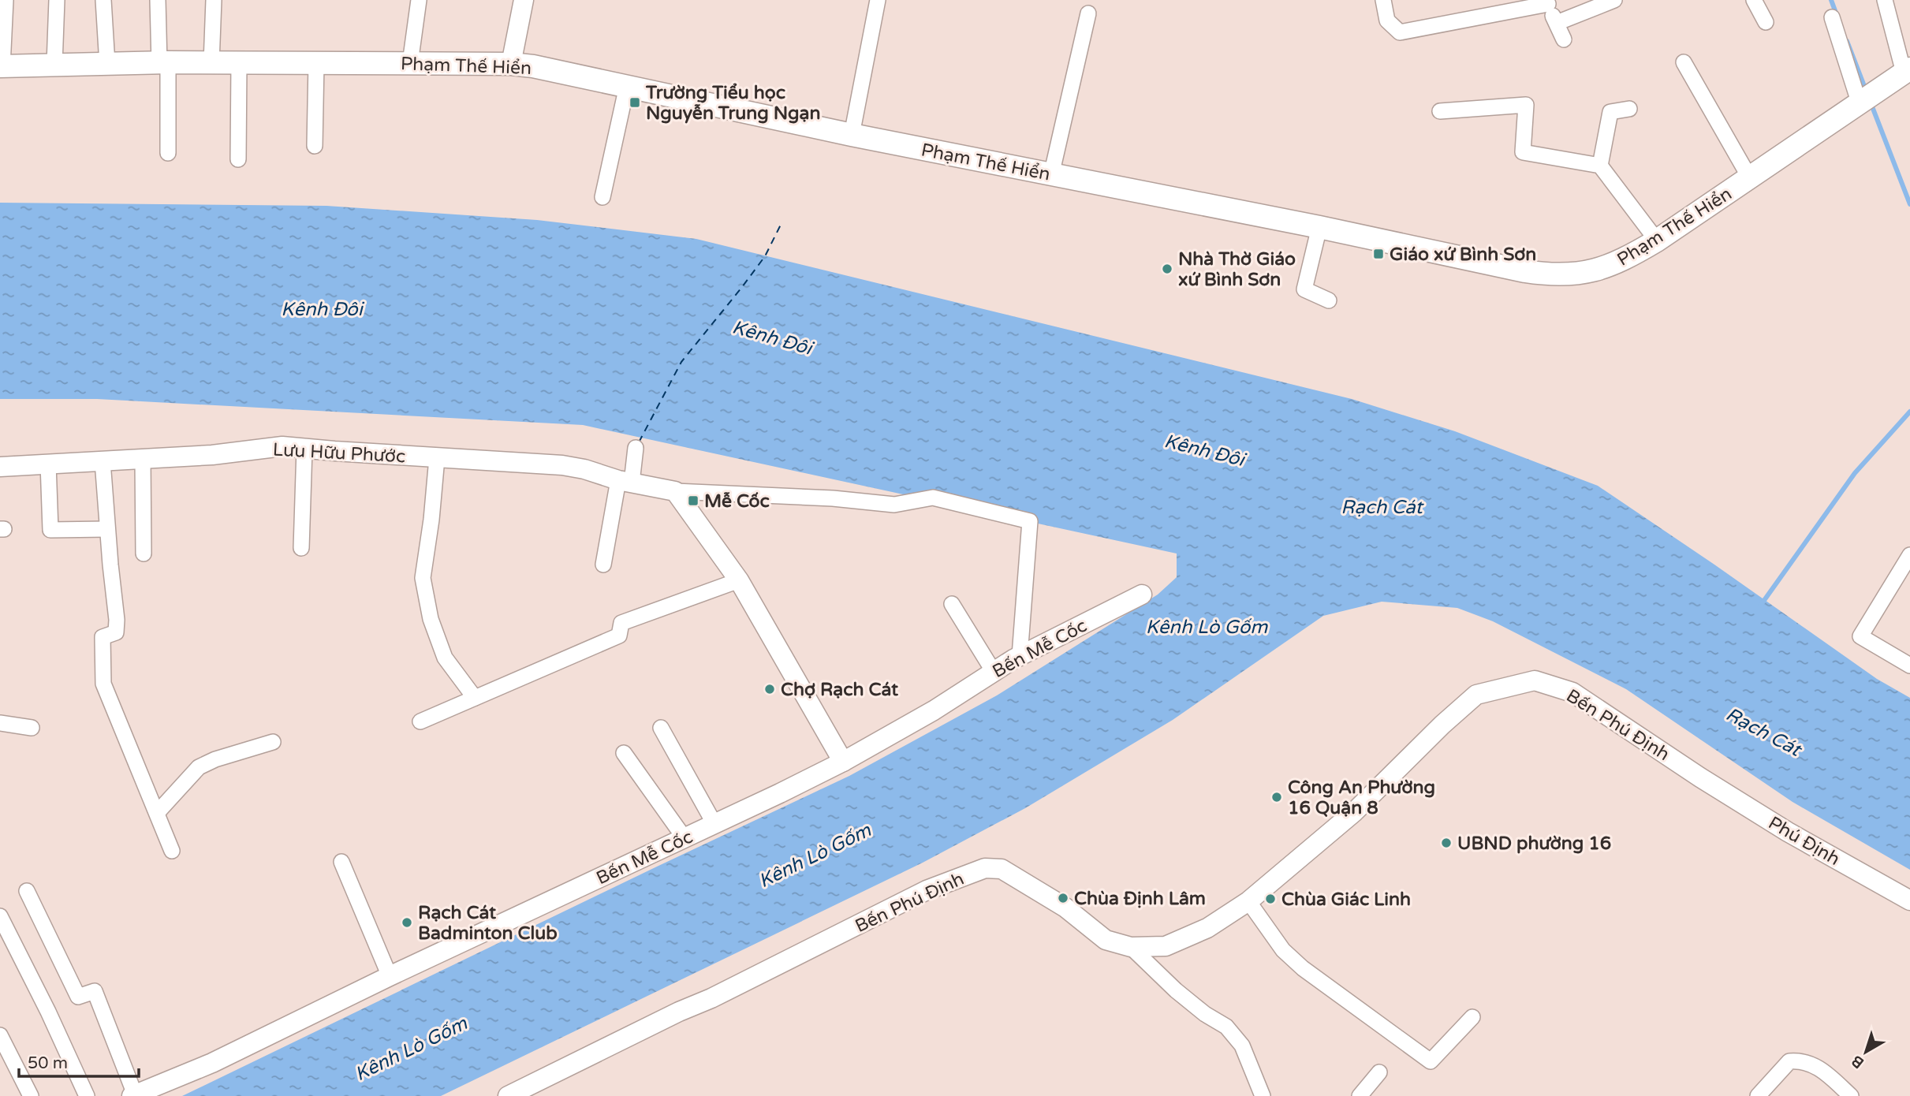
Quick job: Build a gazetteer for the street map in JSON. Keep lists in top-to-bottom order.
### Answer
{
  "streets": {
    "main road": ["Phạm Thế Hiển"],
    "street": [
      "Lưu Hữu Phước",
      "Bến Mễ Cốc",
      "Bến Phú Định",
      "Phú Định"
    ]
  },
  "crossings": [
    ["Lưu Hữu Phước", "Bến Mễ Cốc"],
    ["Bến Phú Định", "Phú Định"]
  ],
  "water": ["Kênh Đôi", "Rạch Cát", "Kênh Lò Gốm"],
  "places": {
    "transit": ["Trường Tiểu học Nguyễn Trung Ngạn", "Giáo xứ Bình Sơn", "Mễ Cốc"],
    "other": [
      "Nhà Thờ Giáo xứ Bình Sơn",
      "Chợ Rạch Cát",
      "Công An Phường 16 Quận 8",
      "UBND phường 16",
      "Chùa Định Lâm",
      "Chùa Giác Linh",
      "Rạch Cát Badminton Club"
    ]
  },
  "scale_bar": "50 m",
  "north": "bottom left"
}
